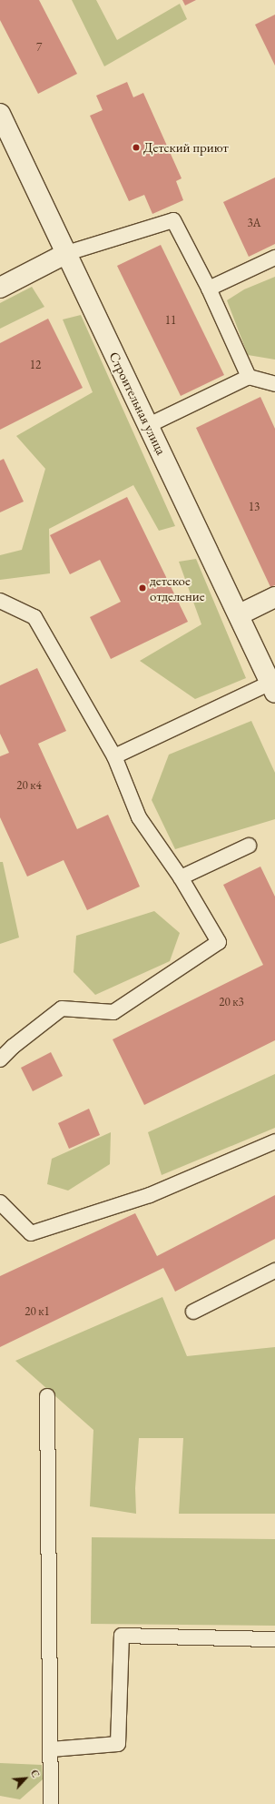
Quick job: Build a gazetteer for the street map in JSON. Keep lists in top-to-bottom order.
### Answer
{
  "streets": {
    "street": ["Строительная улица"]
  },
  "places": ["Детский приют", "детское отделение"],
  "house_numbers": [
    "7",
    "3А",
    "11",
    "12",
    "13",
    "20 к4",
    "20 к3",
    "20 к1"
  ],
  "north": "top right"
}
